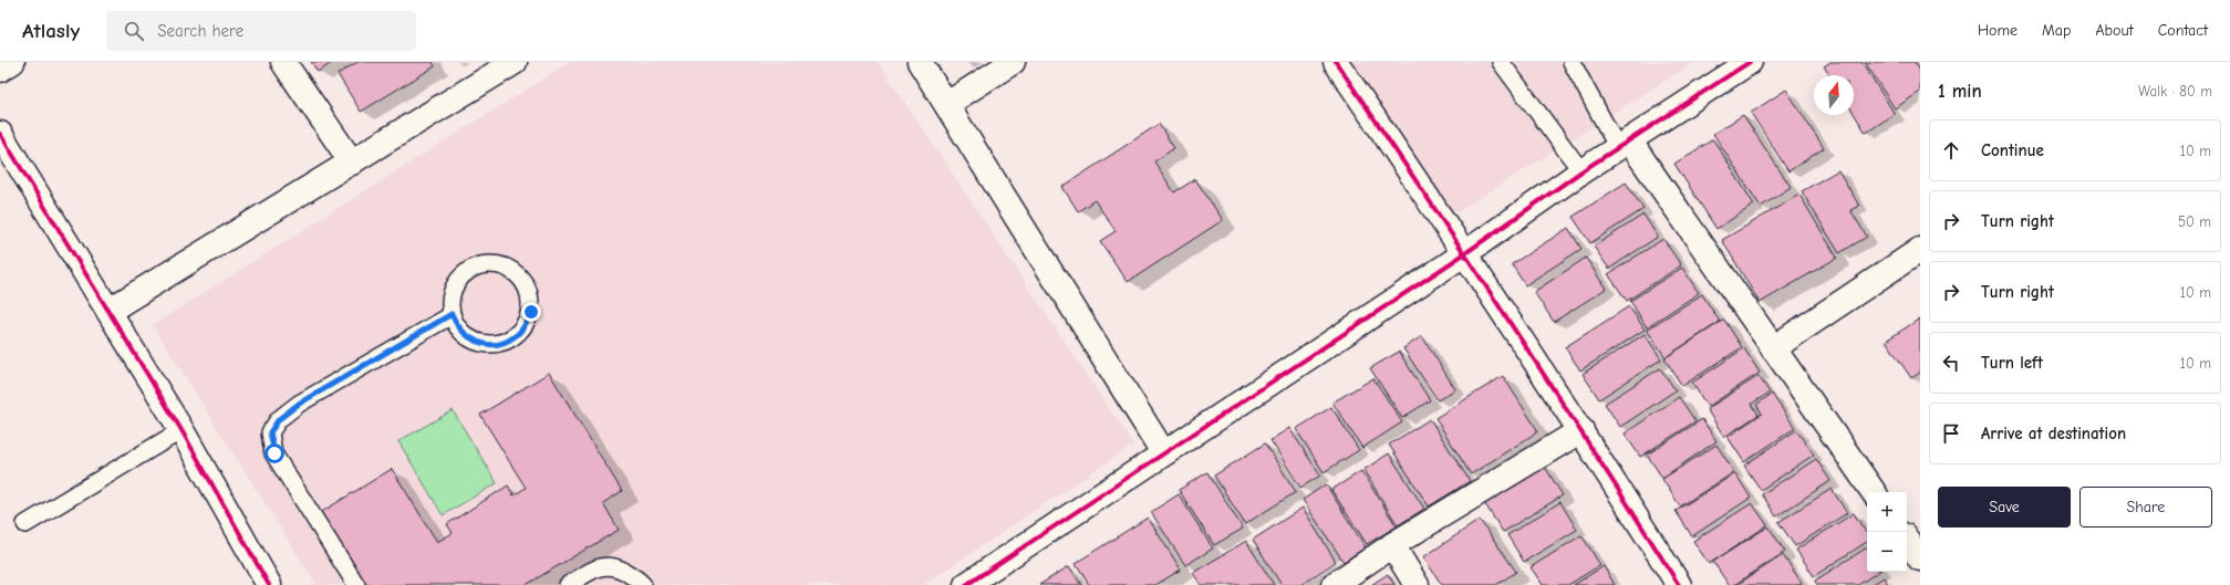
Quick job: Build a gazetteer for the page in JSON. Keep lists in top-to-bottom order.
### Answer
{
  "north": "top",
  "page": {
    "header": "Atlasly",
    "search": "Search here",
    "nav": [
      "Home",
      "Map",
      "About",
      "Contact"
    ],
    "heading": ["1 min", "Walk · 80 m"],
    "list": [
      ["Continue", "10 m"],
      ["Turn right", "50 m"],
      ["Turn right", "10 m"],
      ["Turn left", "10 m"],
      "Arrive at destination"
    ],
    "buttons": ["Save", "Share"],
    "map_buttons": ["+", "−"]
  }
}
